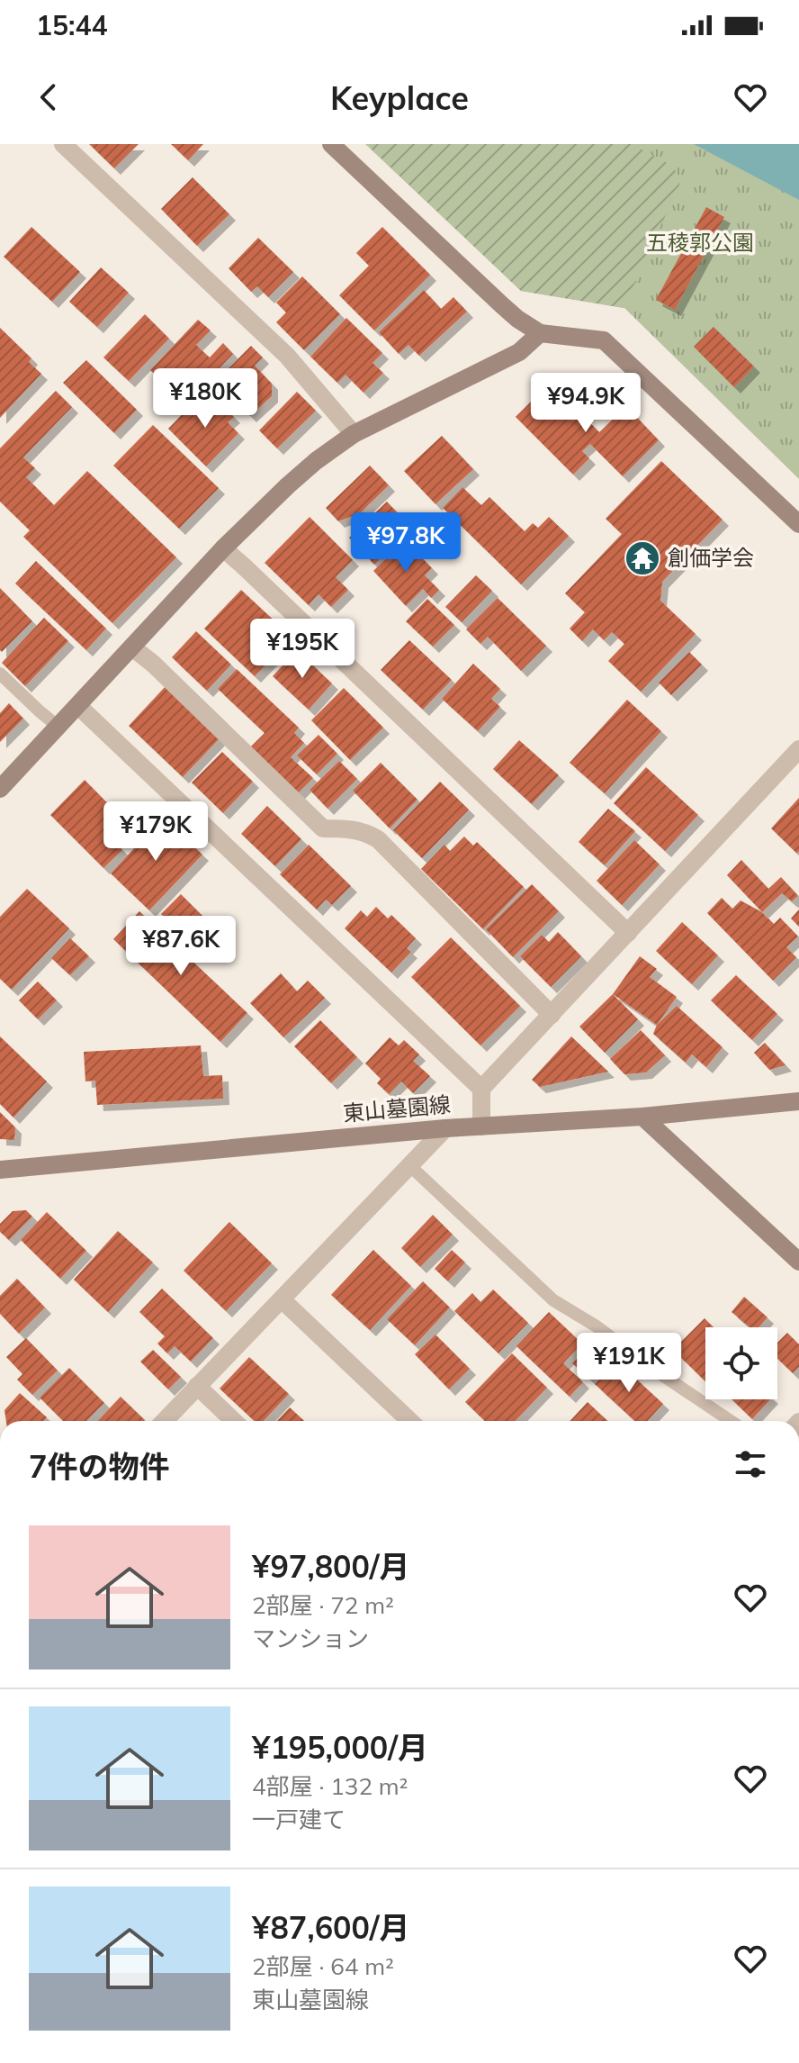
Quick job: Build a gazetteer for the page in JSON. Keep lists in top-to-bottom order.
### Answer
{
  "streets": {
    "street": ["東山墓園線"]
  },
  "parks": ["五稜郭公園"],
  "places": {
    "temple": ["創価学会"]
  },
  "page": {
    "status": "15:44",
    "header": "Keyplace",
    "price": [
      "¥180K",
      "¥94.9K",
      "¥97.8K",
      "¥195K",
      "¥179K",
      "¥87.6K",
      "¥191K"
    ],
    "heading": "7件の物件",
    "list": [
      {
        "name": "¥97,800/月",
        "note": "2部屋 · 72 m² · マンション"
      },
      {
        "name": "¥195,000/月",
        "note": "4部屋 · 132 m² · 一戸建て"
      },
      {
        "name": "¥87,600/月",
        "note": "2部屋 · 64 m² · 東山墓園線"
      }
    ]
  }
}
